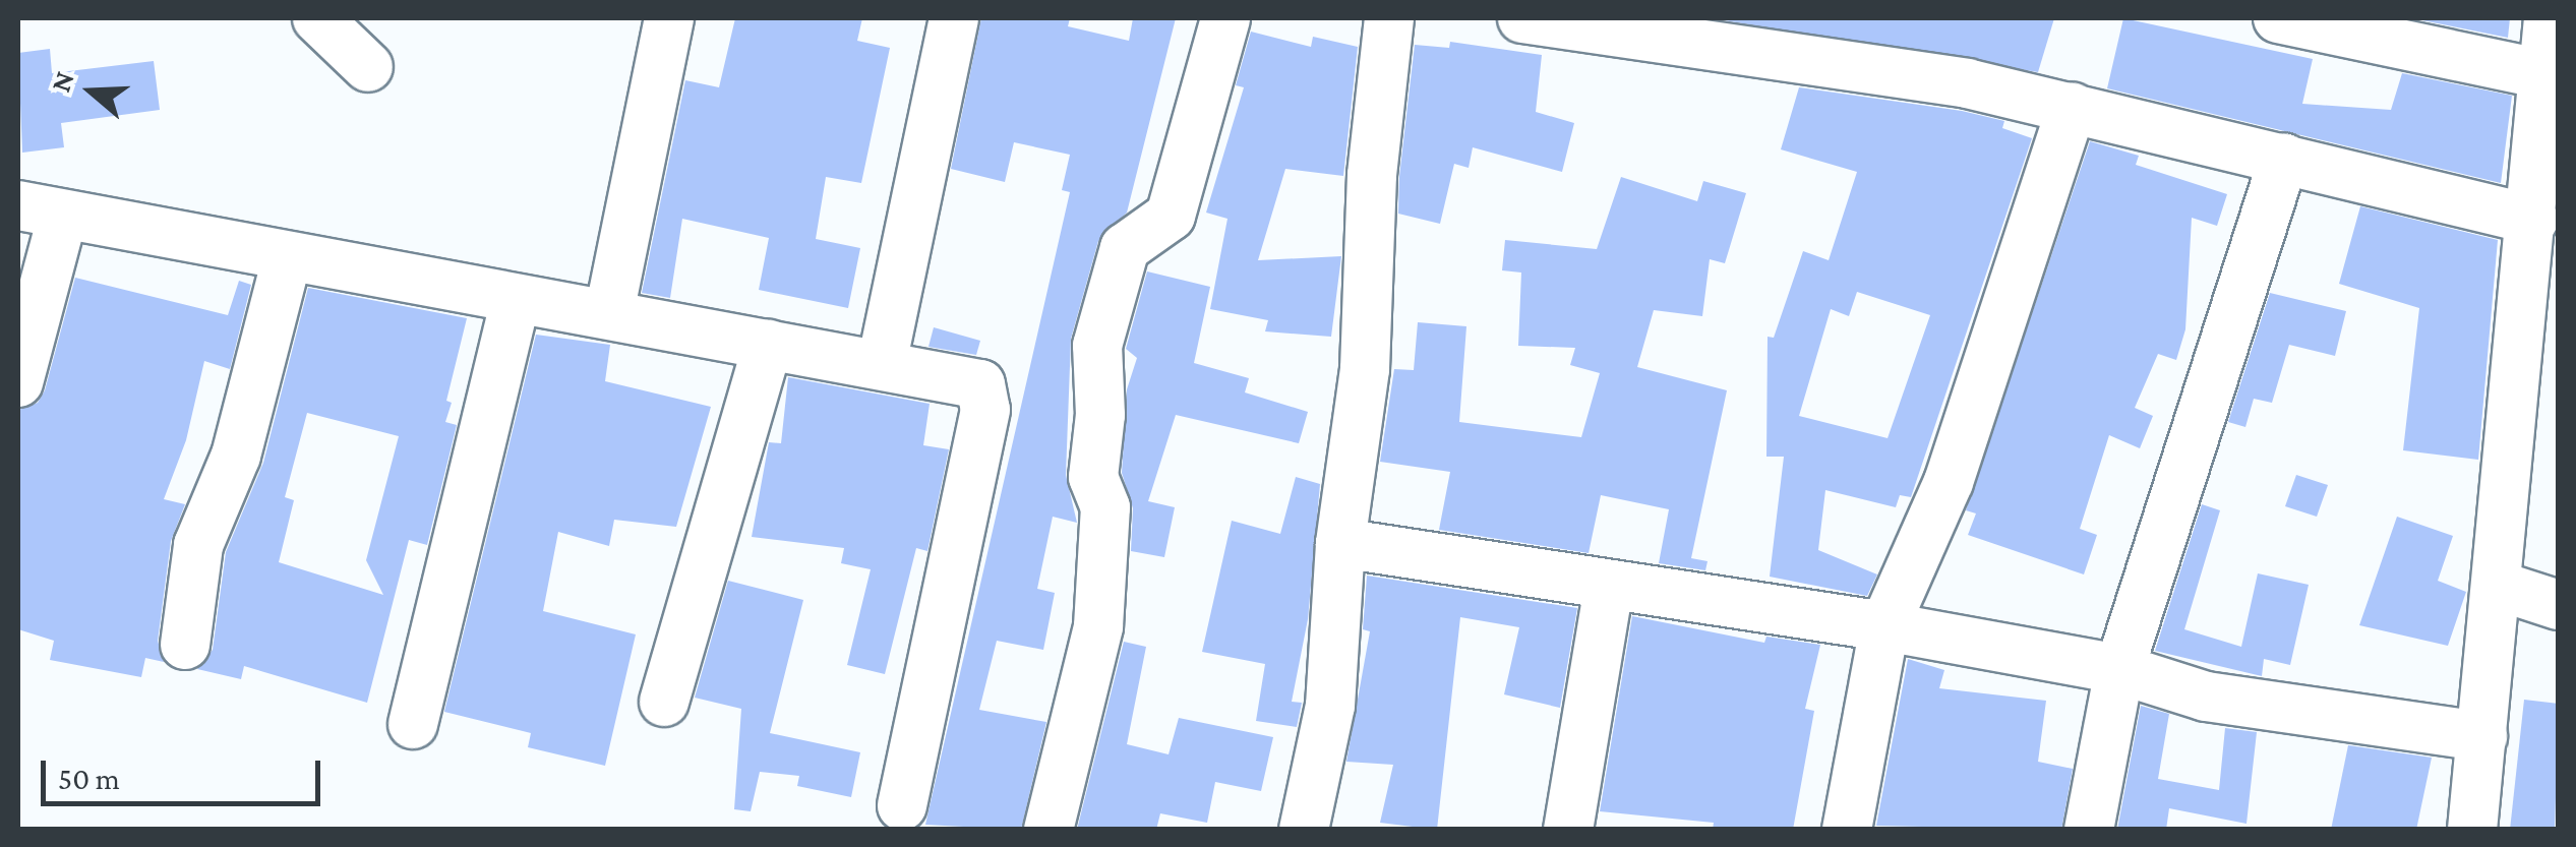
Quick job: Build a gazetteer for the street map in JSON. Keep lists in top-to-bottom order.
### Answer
{
  "scale_bar": "50 m",
  "north": "left"
}
